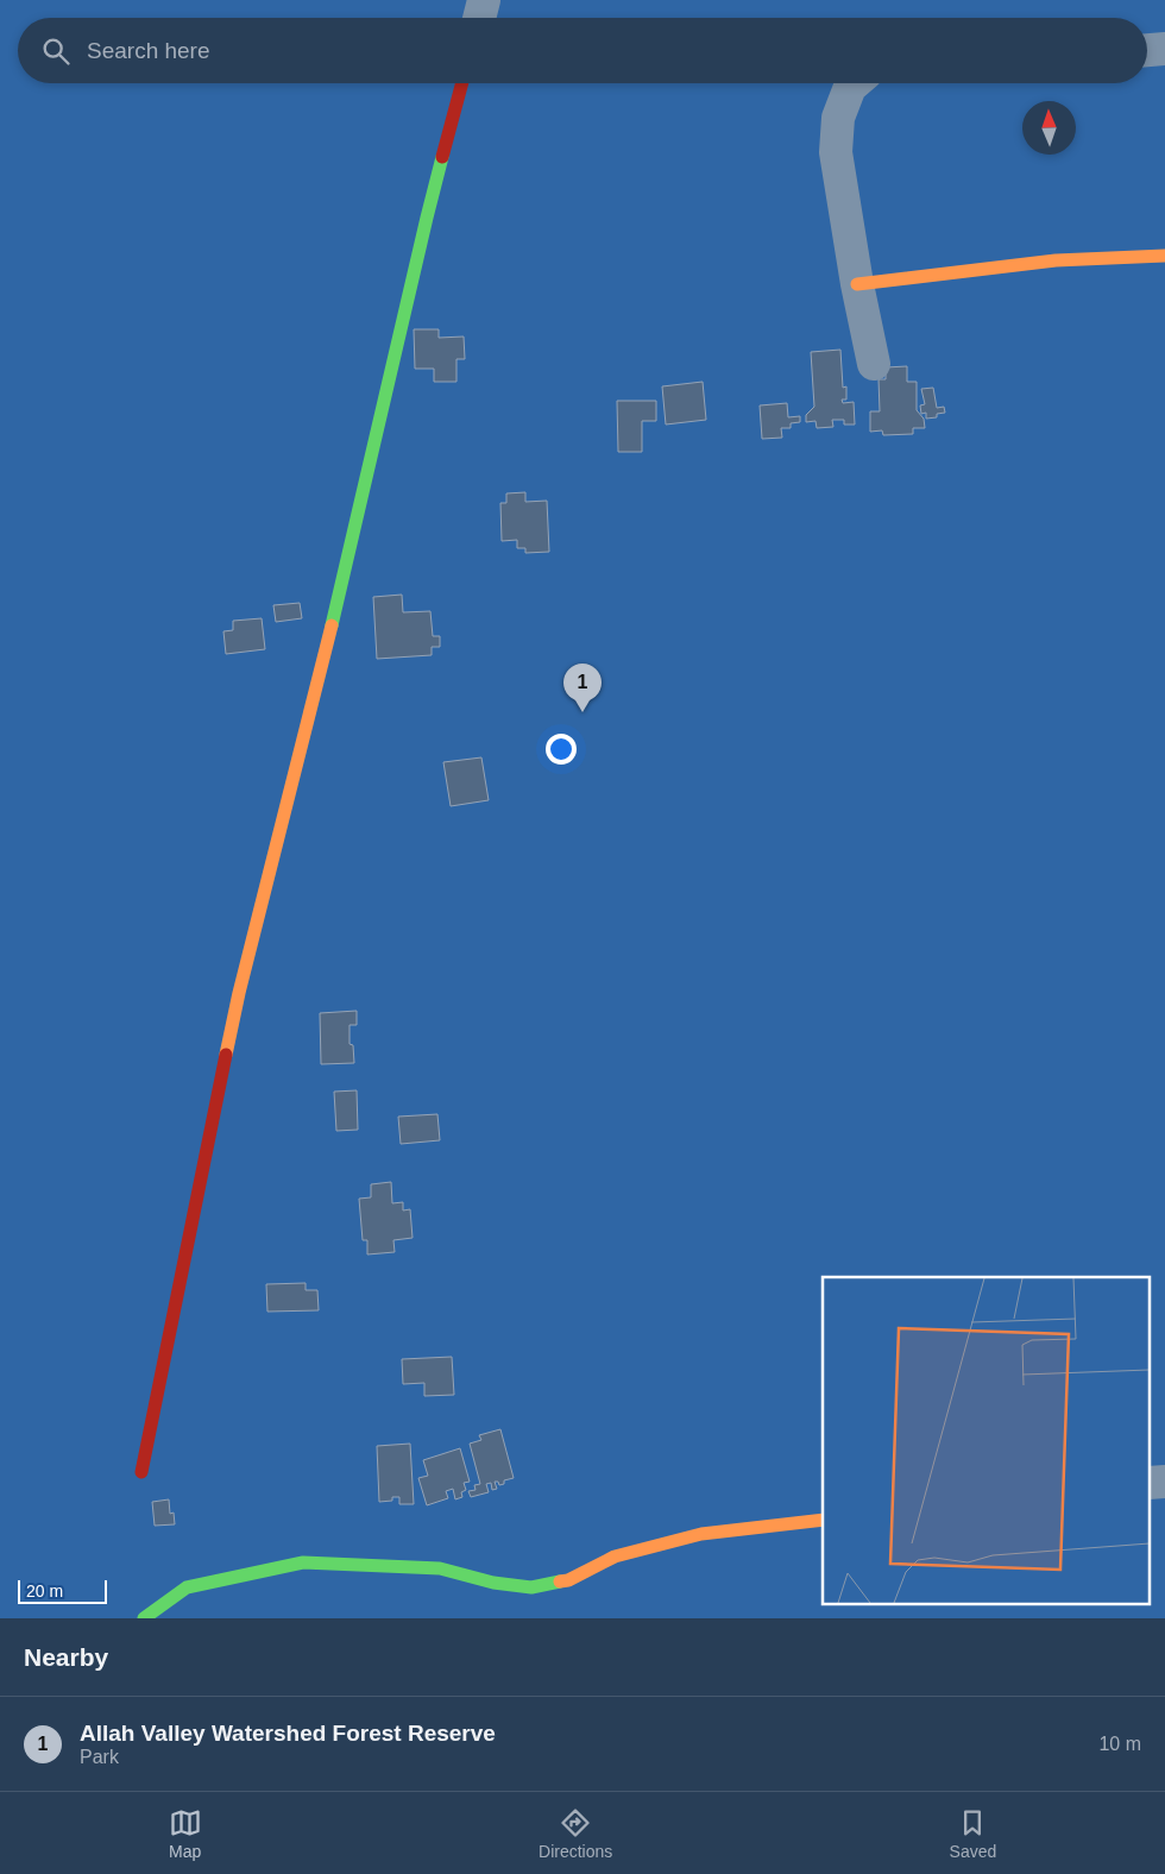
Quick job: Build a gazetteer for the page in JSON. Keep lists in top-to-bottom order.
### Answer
{
  "scale_bar": "20 m",
  "north": "top",
  "page": {
    "search": "Search here",
    "pins": "1",
    "scale": "20 m",
    "heading": "Nearby",
    "list": [
      {
        "mark": "1",
        "name": "Allah Valley Watershed Forest Reserve",
        "note": "Park",
        "value": "10 m"
      }
    ],
    "nav": ["Map", "Directions", "Saved"]
  }
}
